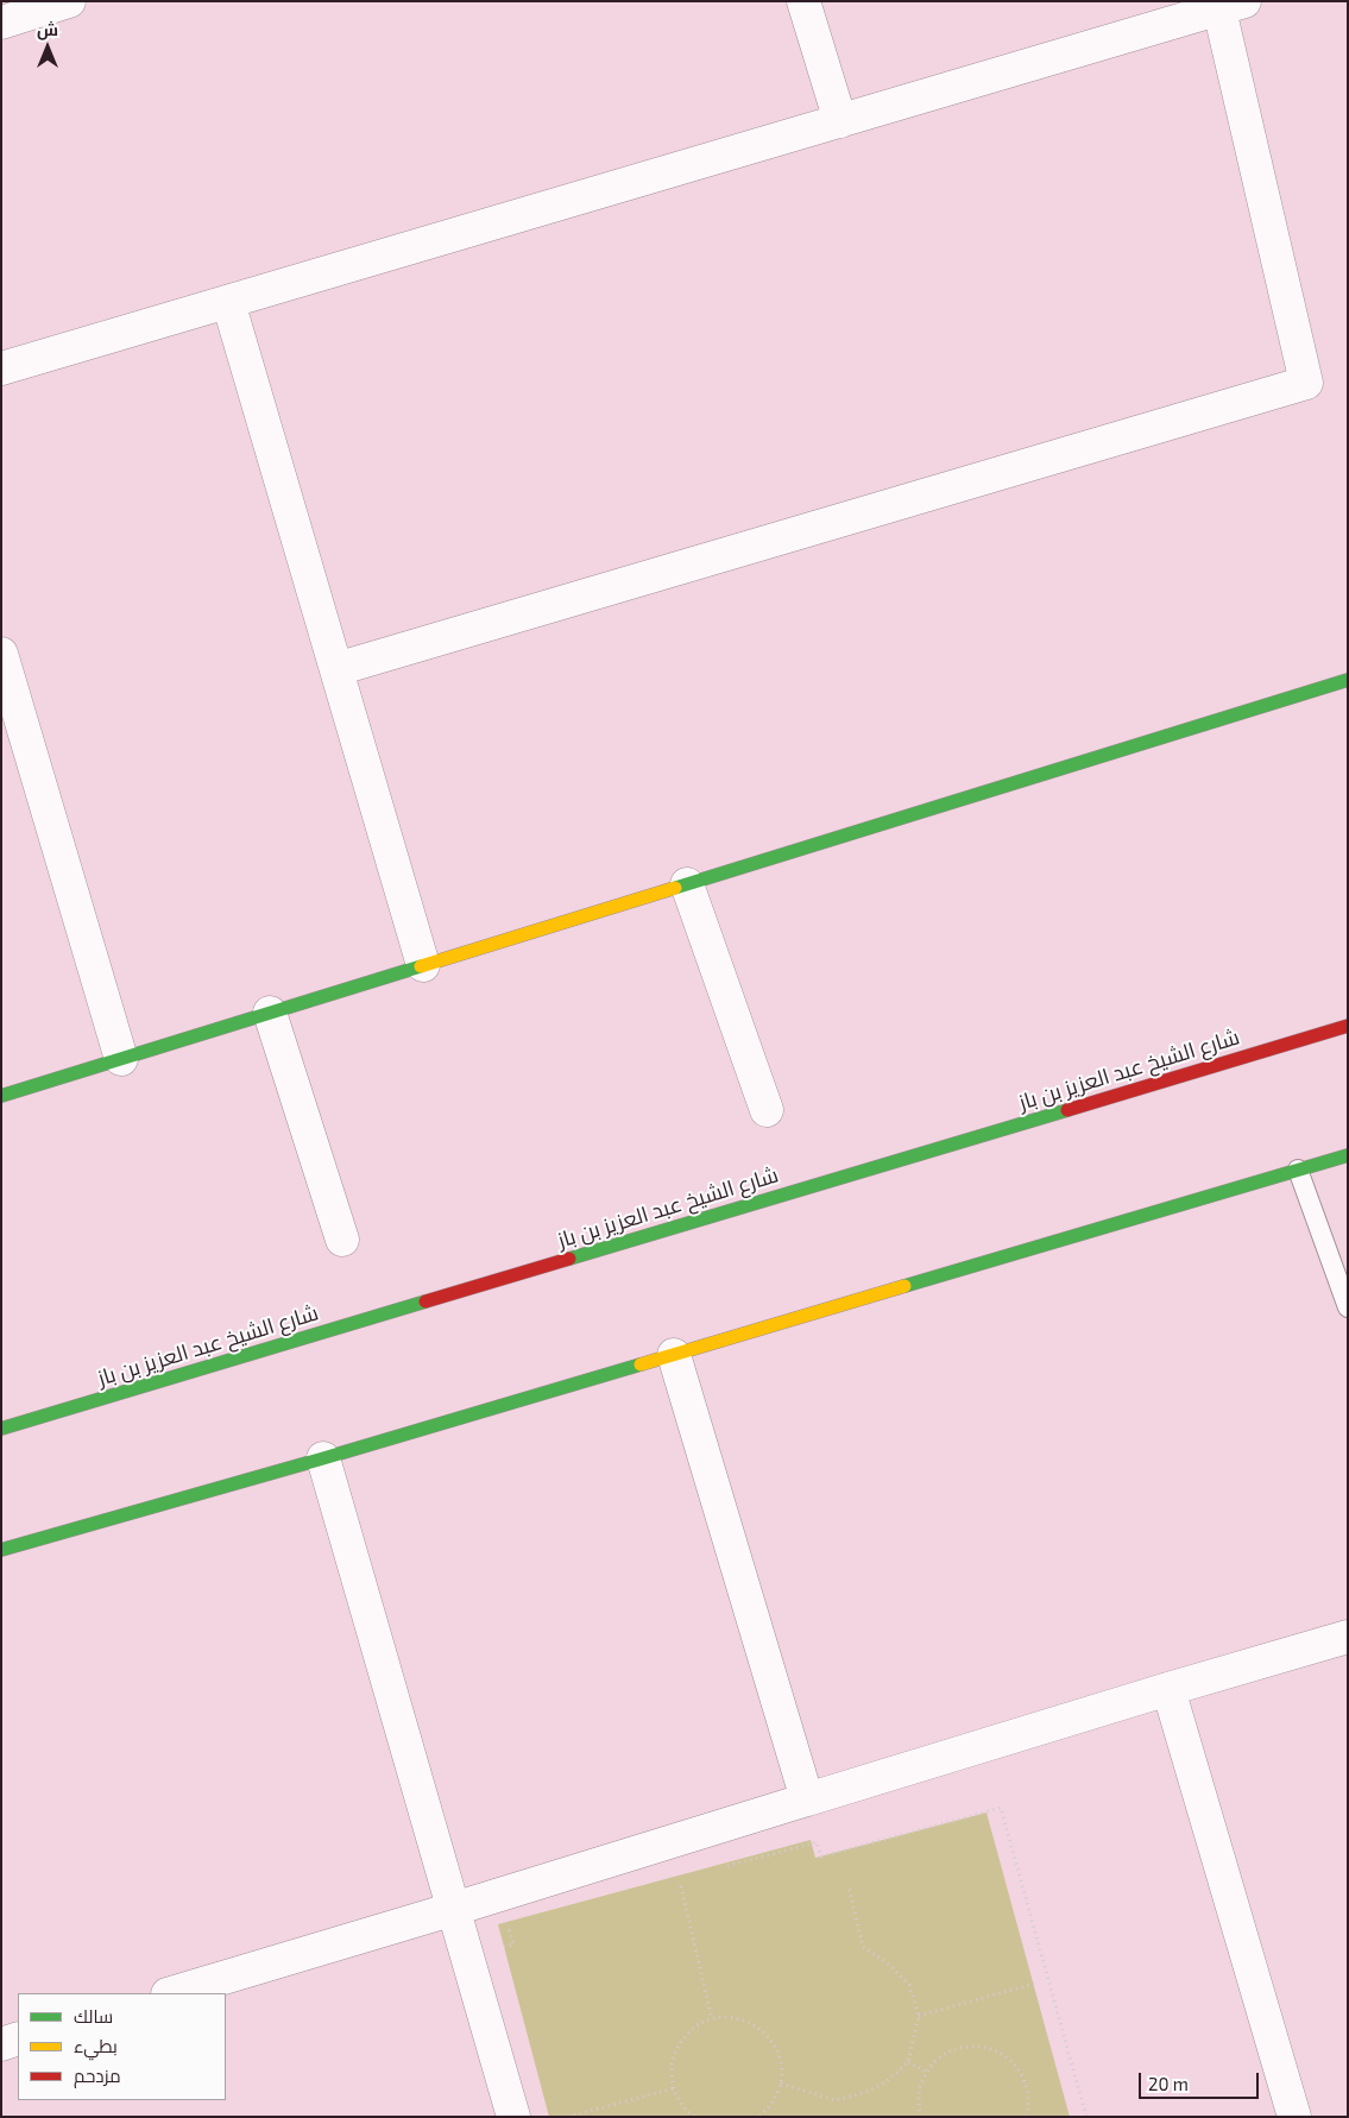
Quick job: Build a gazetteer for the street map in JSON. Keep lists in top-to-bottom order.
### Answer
{
  "streets": {
    "main road": ["شارع الشيخ عبد العزيز بن باز"]
  },
  "legend": ["سالك", "بطيء", "مزدحم"],
  "scale_bar": "20 m",
  "north": "top"
}
